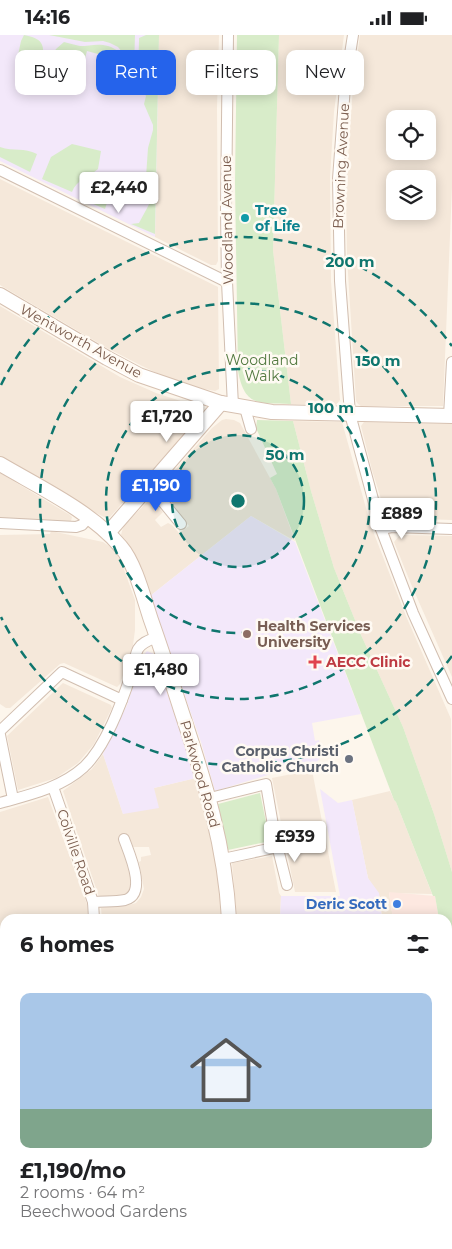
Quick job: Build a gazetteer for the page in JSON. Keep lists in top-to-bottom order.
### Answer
{
  "streets": {
    "street": [
      "Browning Avenue",
      "Woodland Avenue",
      "Wentworth Avenue",
      "Parkwood Road",
      "Colville Road"
    ]
  },
  "crossings": [
    ["Browning Avenue", "Wentworth Avenue"],
    ["Woodland Avenue", "Wentworth Avenue"]
  ],
  "parks": ["Woodland Walk"],
  "places": {
    "other": [
      "Tree of Life",
      "Health Services University",
      "Corpus Christi Catholic Church",
      "Deric Scott"
    ],
    "health": ["AECC Clinic"]
  },
  "page": {
    "status": "14:16",
    "chip": [
      "Buy",
      "Rent",
      "Filters",
      "New"
    ],
    "price": [
      "£2,440",
      "£1,720",
      "£1,190",
      "£889",
      "£1,480",
      "£939"
    ],
    "heading": "6 homes",
    "list": [
      {
        "name": "£1,190/mo",
        "note": "2 rooms · 64 m² · Beechwood Gardens"
      }
    ]
  },
  "rings": [
    "200 m",
    "150 m",
    "100 m",
    "50 m"
  ]
}
